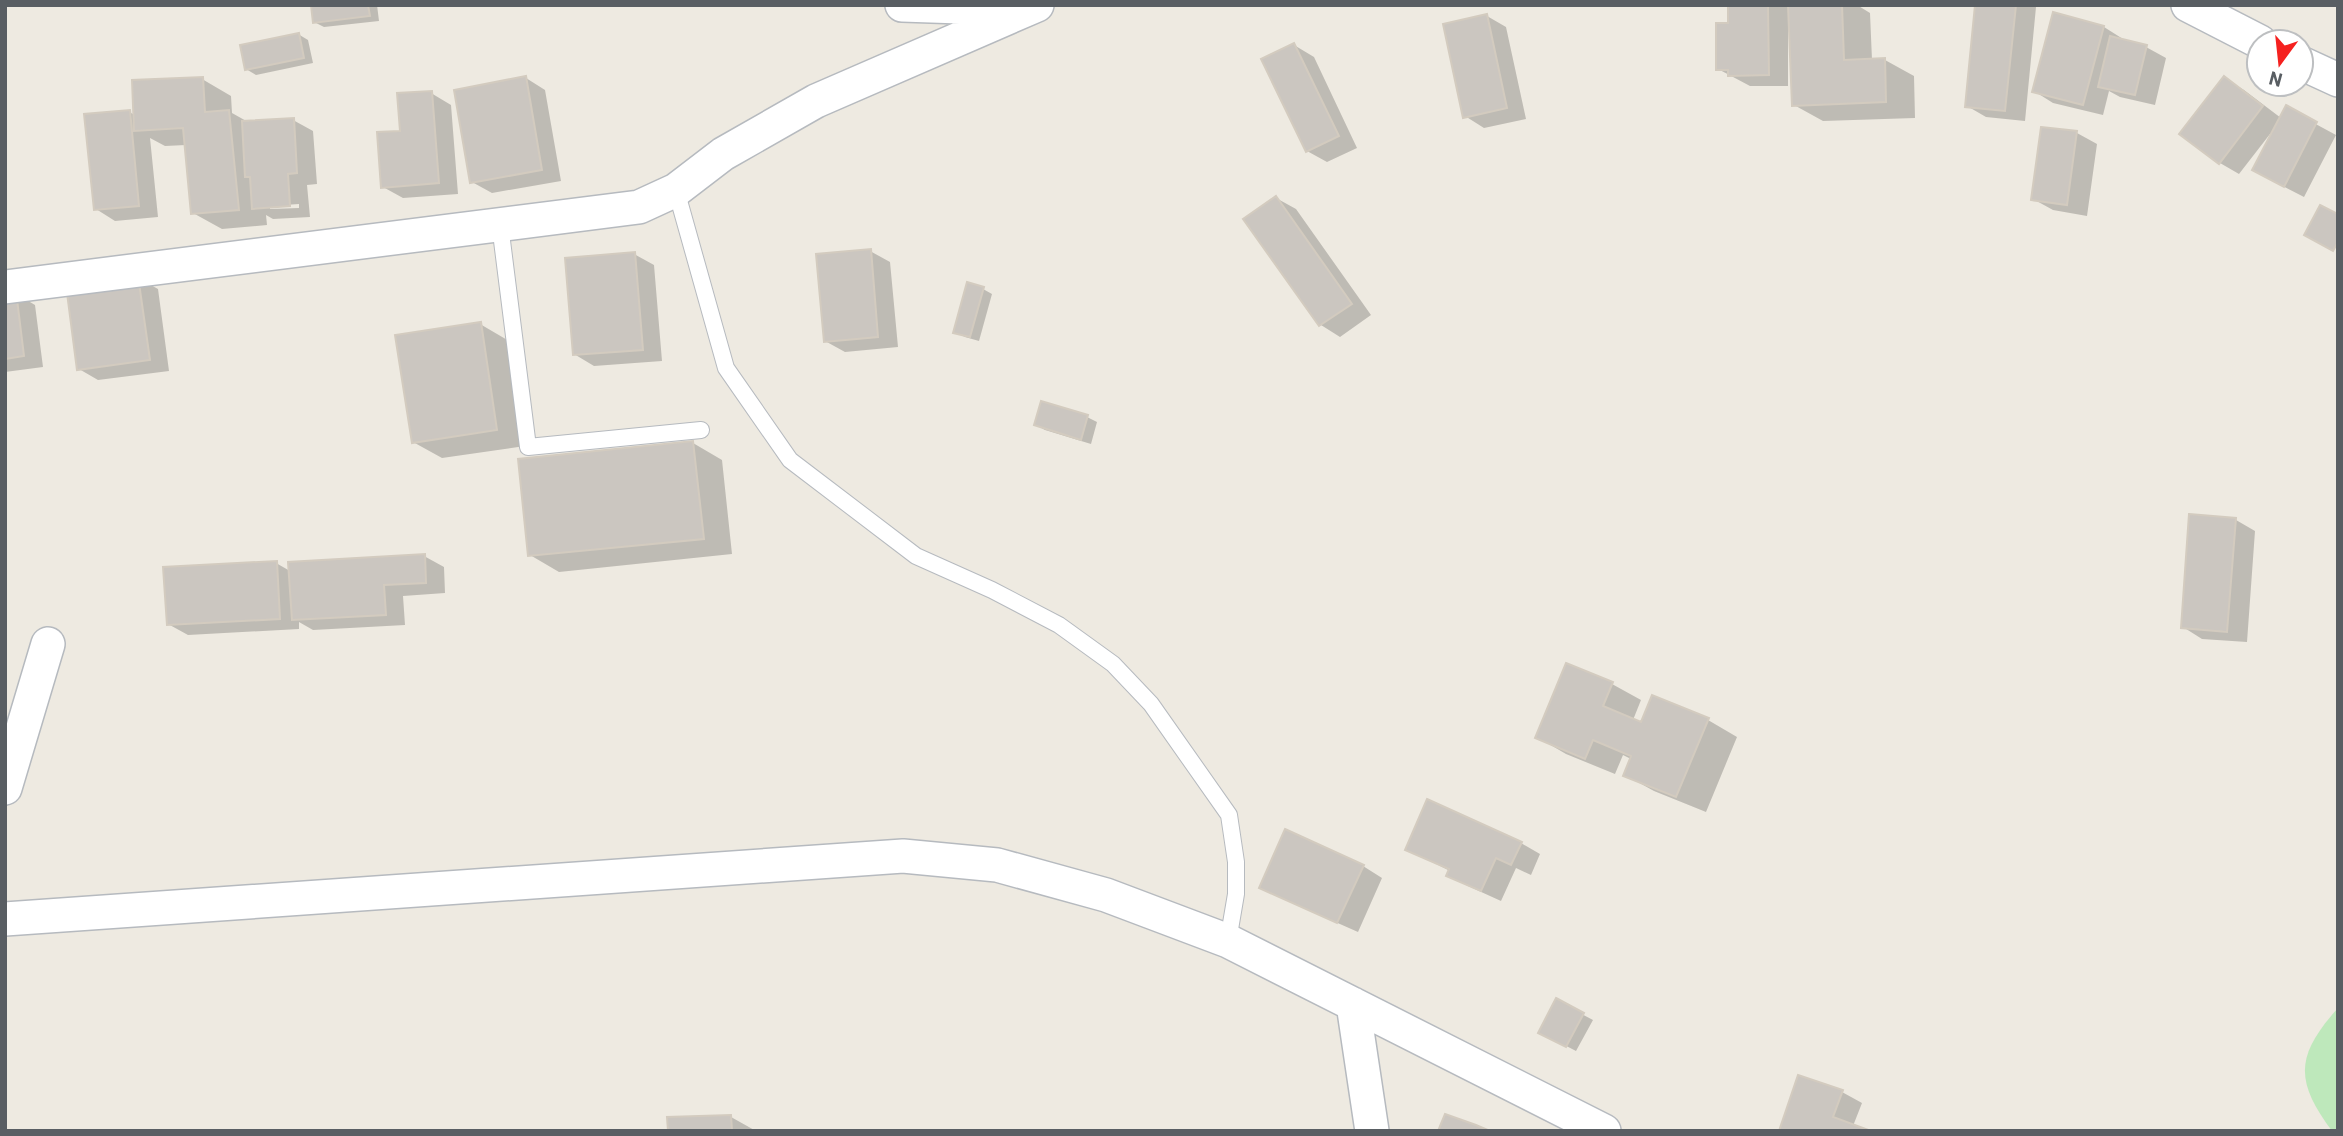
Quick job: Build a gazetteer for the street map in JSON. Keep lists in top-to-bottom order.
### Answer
{
  "north": "bottom"
}
